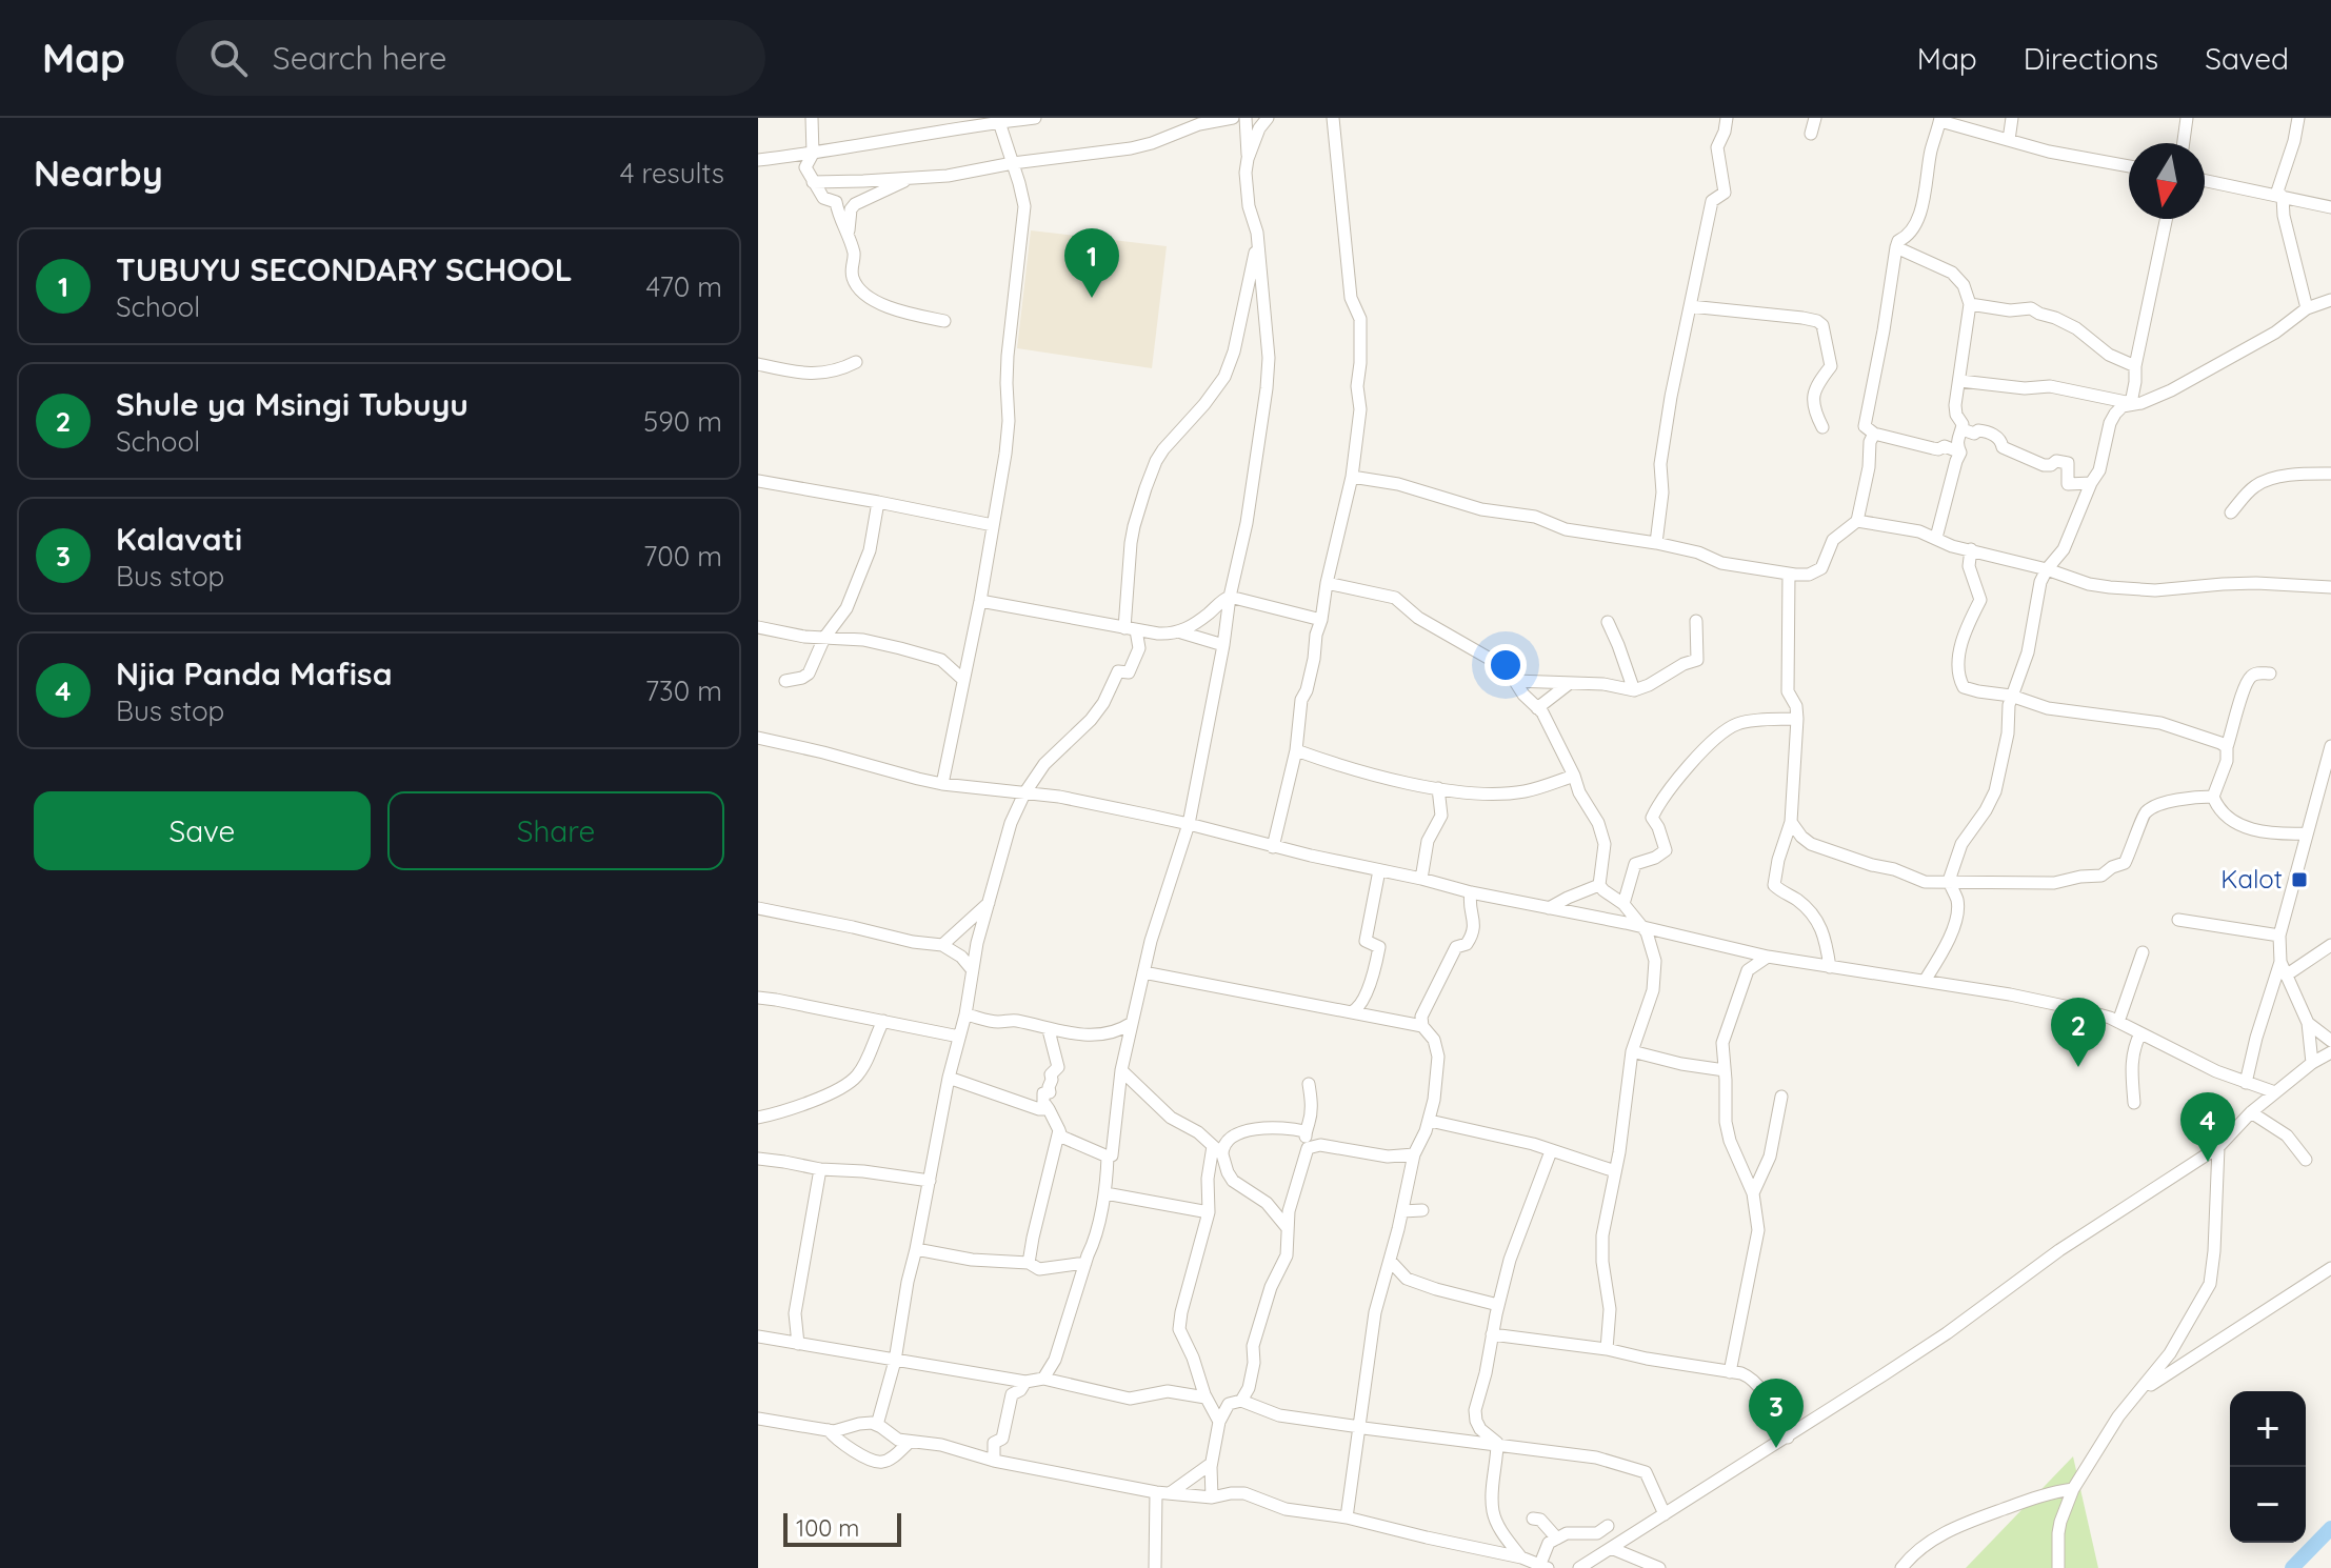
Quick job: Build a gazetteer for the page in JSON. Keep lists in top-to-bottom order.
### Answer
{
  "places": {
    "transit": ["Kalot"]
  },
  "scale_bar": "100 m",
  "north": "bottom",
  "page": {
    "header": "Map",
    "search": "Search here",
    "nav": ["Map", "Directions", "Saved"],
    "heading": ["Nearby", "4 results"],
    "list": [
      {
        "mark": "1",
        "name": "TUBUYU SECONDARY SCHOOL",
        "note": "School",
        "value": "470 m"
      },
      {
        "mark": "2",
        "name": "Shule ya Msingi Tubuyu",
        "note": "School",
        "value": "590 m"
      },
      {
        "mark": "3",
        "name": "Kalavati",
        "note": "Bus stop",
        "value": "700 m"
      },
      {
        "mark": "4",
        "name": "Njia Panda Mafisa",
        "note": "Bus stop",
        "value": "730 m"
      }
    ],
    "pins": [
      "1",
      "2",
      "4",
      "3"
    ],
    "buttons": ["Save", "Share"],
    "map_buttons": ["+", "−"],
    "scale": "100 m"
  }
}
